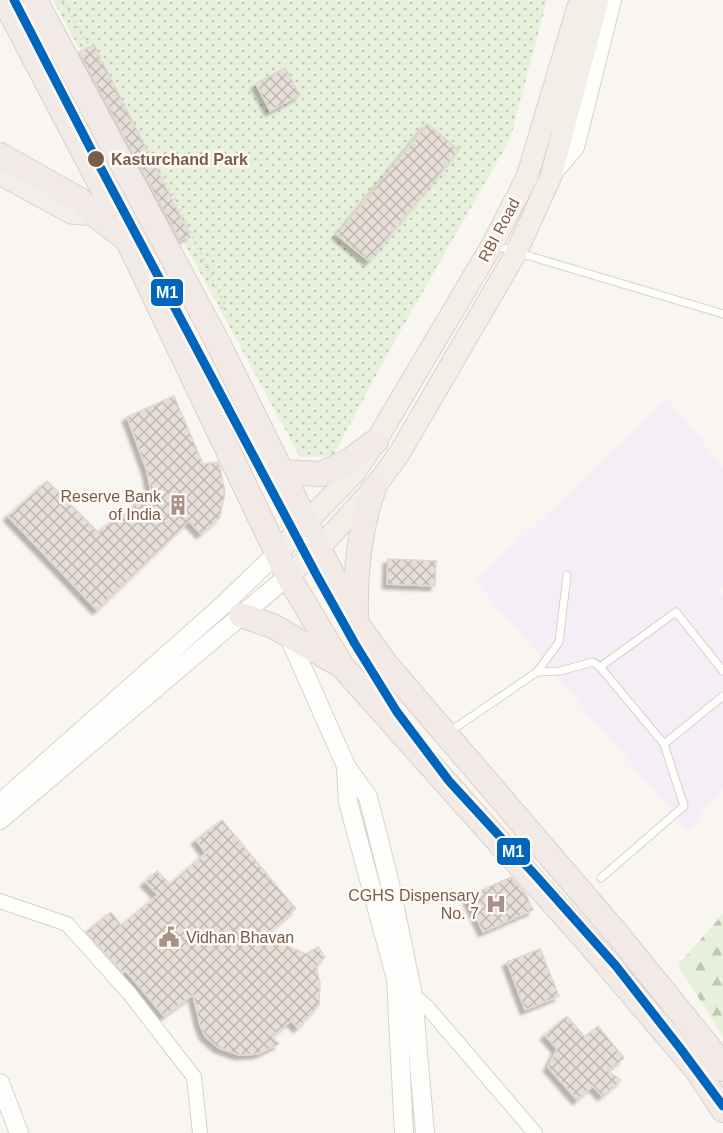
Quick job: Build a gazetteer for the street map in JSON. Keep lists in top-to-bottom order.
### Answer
{
  "streets": {
    "main road": ["RBI Road"]
  },
  "places": {
    "other": ["Kasturchand Park"],
    "building": ["Reserve Bank of India"],
    "hospital": ["CGHS Dispensary No. 7"],
    "public building": ["Vidhan Bhavan"]
  },
  "lines": ["transit line M1"]
}
